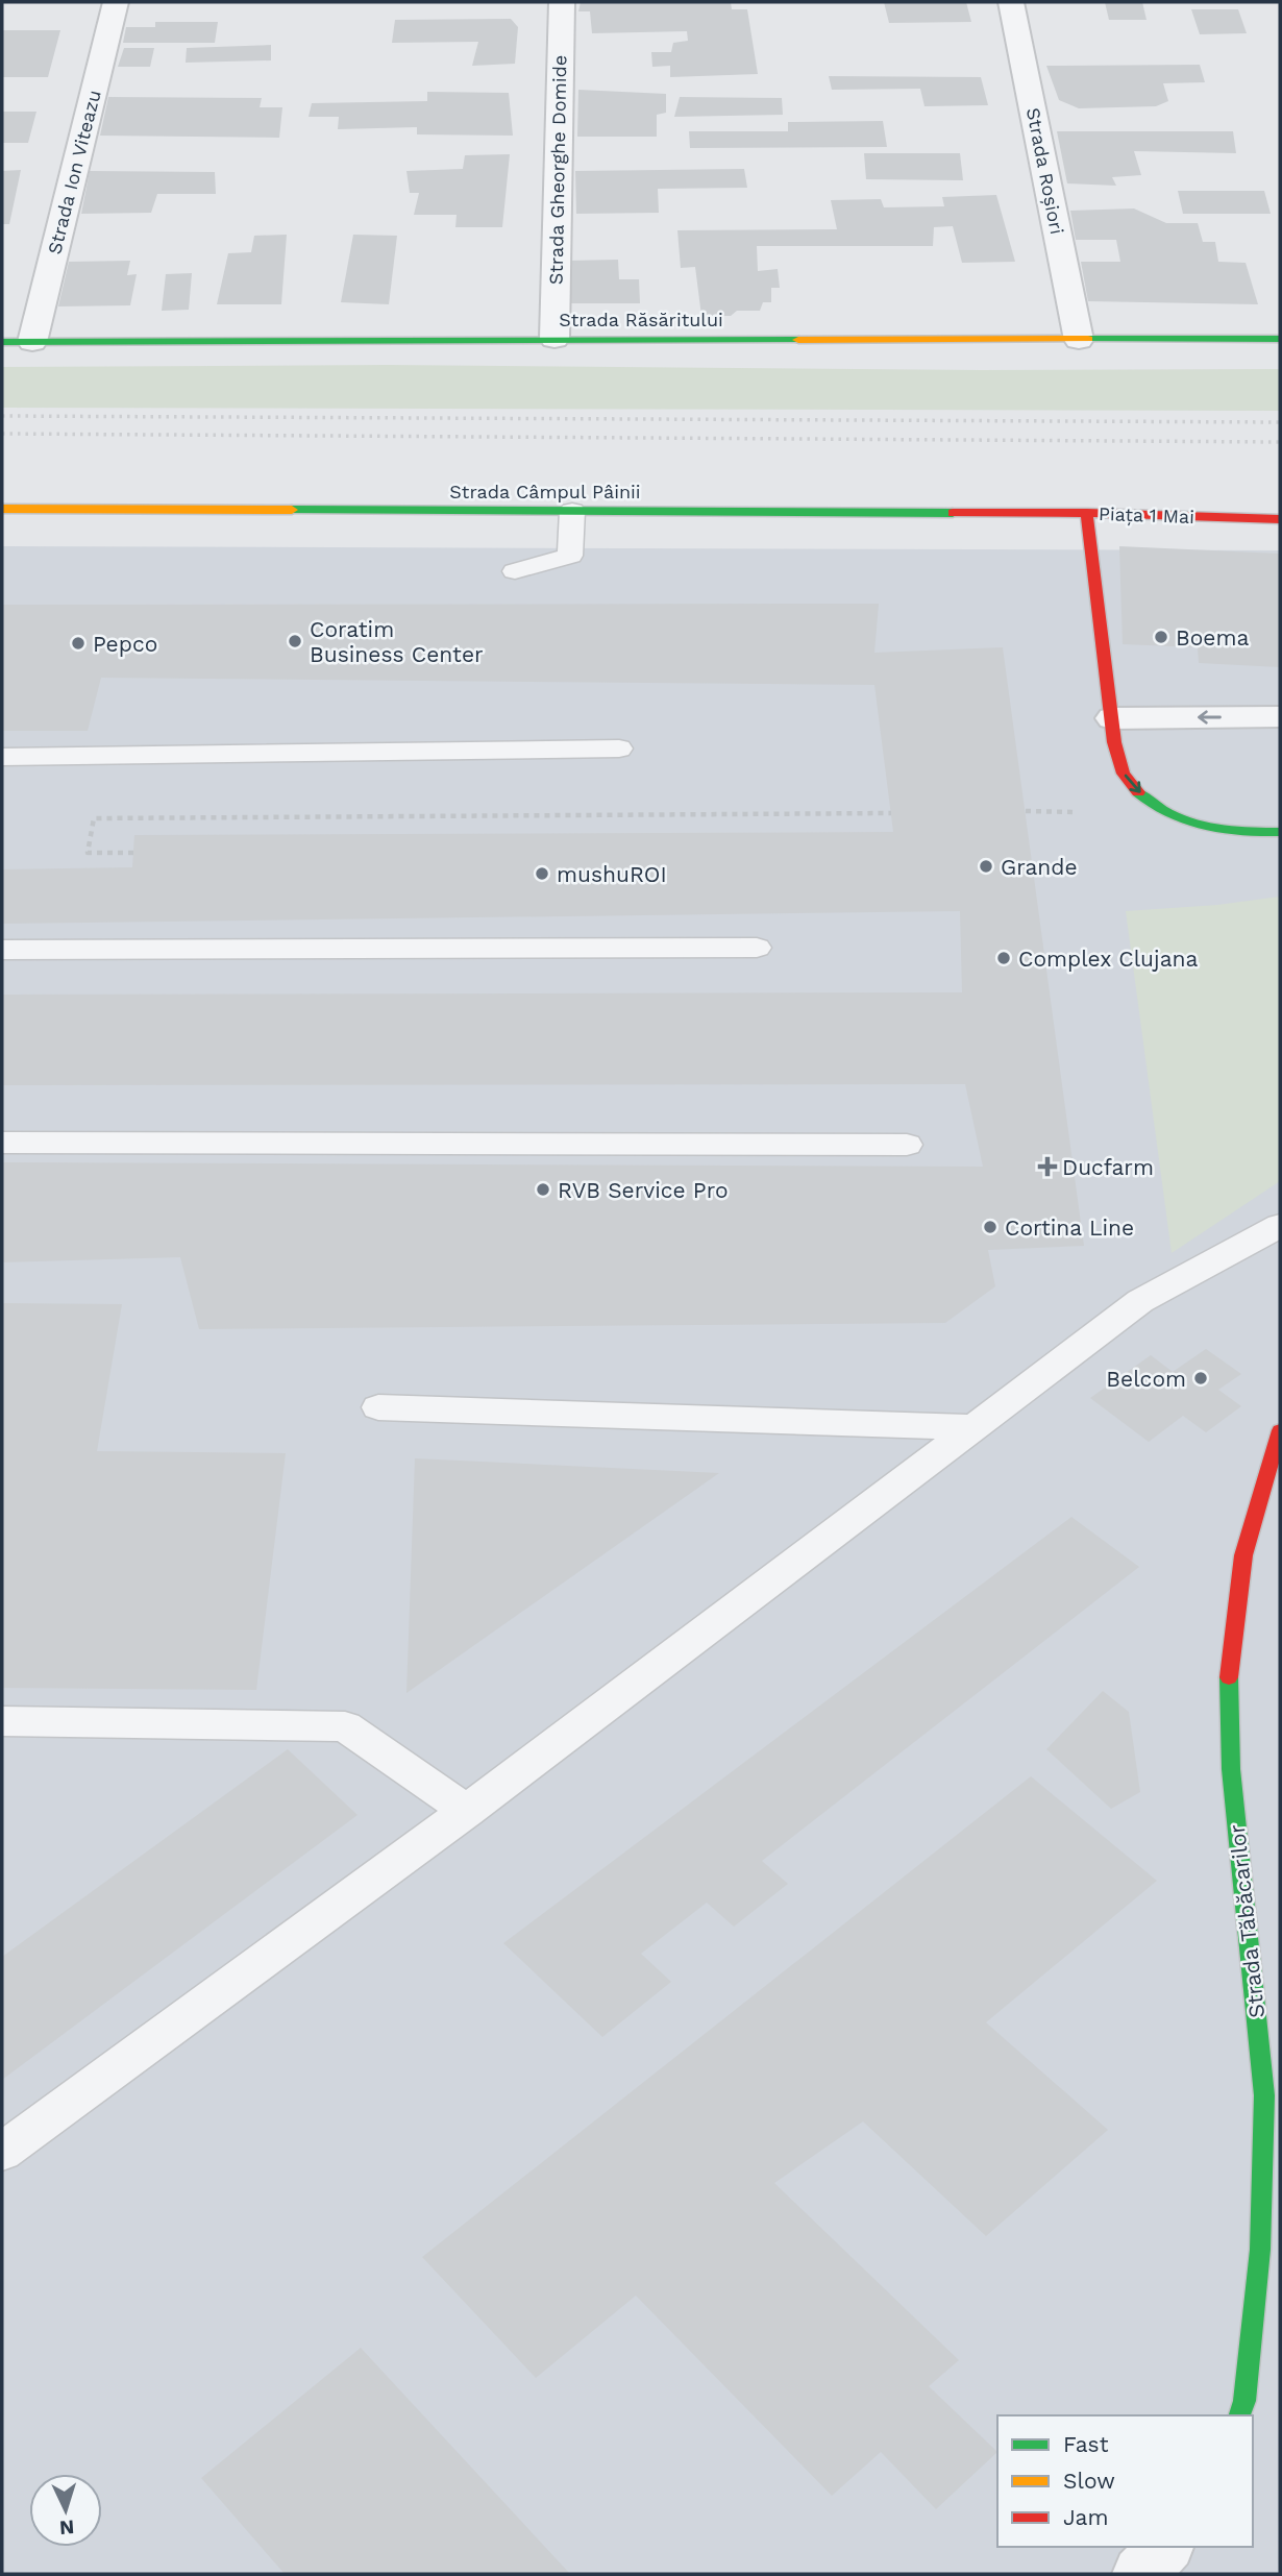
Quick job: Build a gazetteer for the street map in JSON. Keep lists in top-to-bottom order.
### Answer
{
  "streets": {
    "street": [
      "Strada Gheorghe Domide",
      "Strada Roșiori",
      "Strada Ion Viteazu",
      "Strada Răsăritului",
      "Strada Câmpul Pâinii",
      "Piața 1 Mai",
      "Strada Tăbăcarilor"
    ]
  },
  "crossings": [
    ["Strada Gheorghe Domide", "Strada Răsăritului"],
    ["Strada Roșiori", "Strada Răsăritului"],
    ["Strada Ion Viteazu", "Strada Răsăritului"],
    ["Strada Câmpul Pâinii", "Piața 1 Mai"]
  ],
  "places": {
    "other": [
      "Boema",
      "Coratim Business Center",
      "Pepco",
      "Grande",
      "mushuROI",
      "Complex Clujana",
      "RVB Service Pro",
      "Cortina Line",
      "Belcom"
    ],
    "health": ["Ducfarm"]
  },
  "legend": ["Fast", "Slow", "Jam"],
  "north": "bottom"
}
